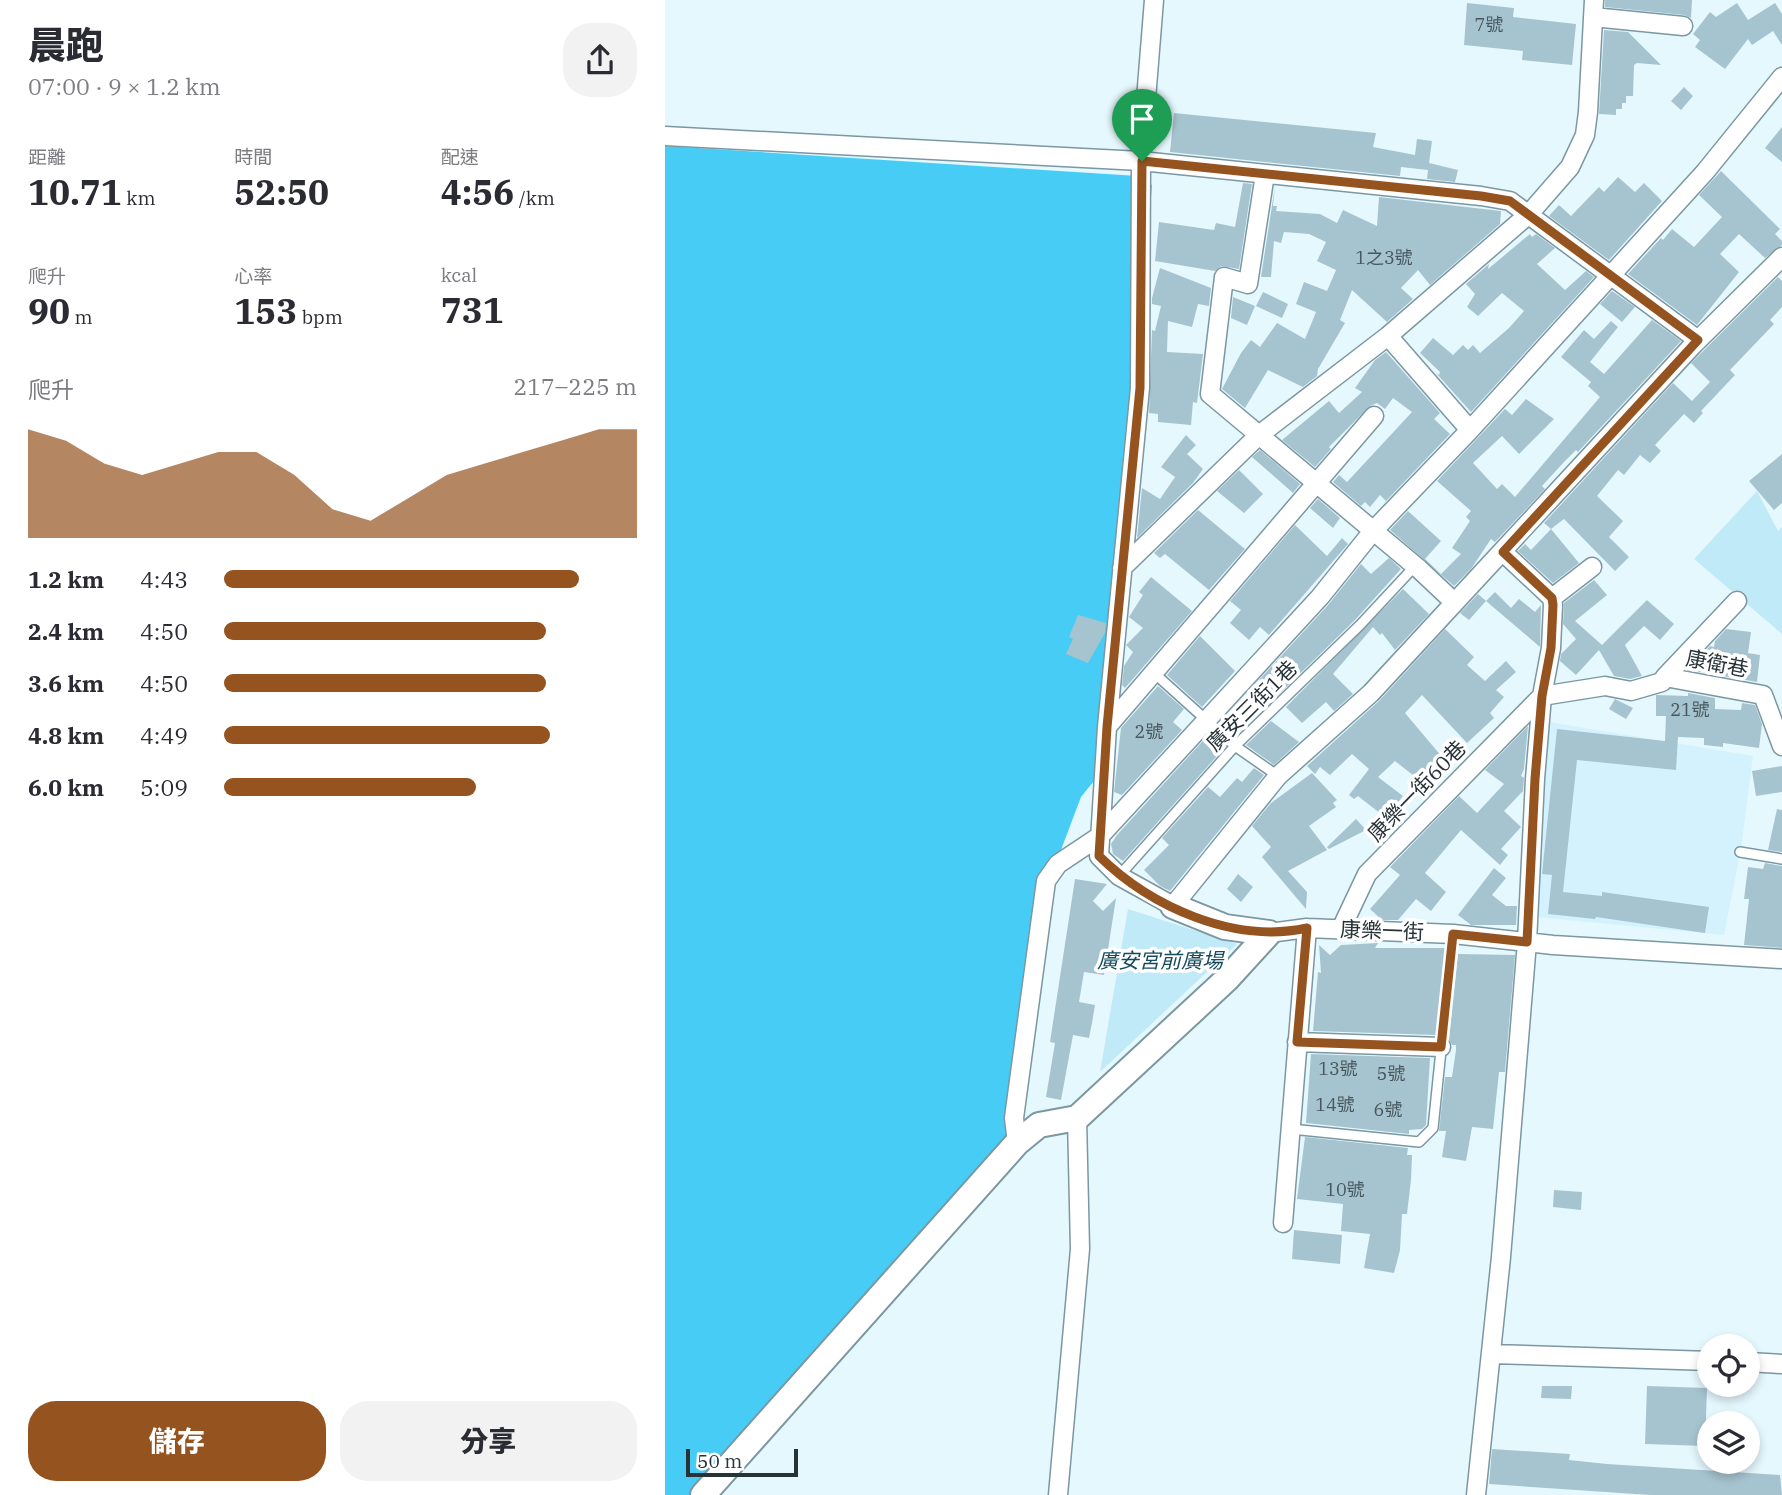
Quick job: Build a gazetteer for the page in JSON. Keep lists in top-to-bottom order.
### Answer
{
  "streets": {
    "street": ["康衛巷", "康樂一街60巷", "康樂一街"],
    "lane": ["廣安三街1巷"]
  },
  "crossings": [
    ["康衛巷", "康樂一街60巷"],
    ["廣安三街1巷", "康樂一街"],
    ["康樂一街60巷", "康樂一街"]
  ],
  "parks": ["廣安宮前廣場"],
  "house_numbers": [
    "7號",
    "1之3號",
    "21號",
    "2號",
    "13號",
    "5號",
    "14號",
    "6號",
    "10號"
  ],
  "scale_bar": "50 m",
  "page": {
    "heading": ["晨跑", "07:00 · 9 × 1.2 km"],
    "stats": [
      ["距離", "10.71 km"],
      ["時間", "52:50"],
      ["配速", "4:56 /km"],
      ["爬升", "90 m"],
      ["心率", "153 bpm"],
      ["kcal", "731"]
    ],
    "chart": ["爬升", "217–225 m"],
    "list": [
      {
        "name": "1.2 km",
        "note": "4:43"
      },
      {
        "name": "2.4 km",
        "note": "4:50"
      },
      {
        "name": "3.6 km",
        "note": "4:50"
      },
      {
        "name": "4.8 km",
        "note": "4:49"
      },
      {
        "name": "6.0 km",
        "note": "5:09"
      }
    ],
    "buttons": ["儲存", "分享"],
    "scale": "50 m"
  }
}
